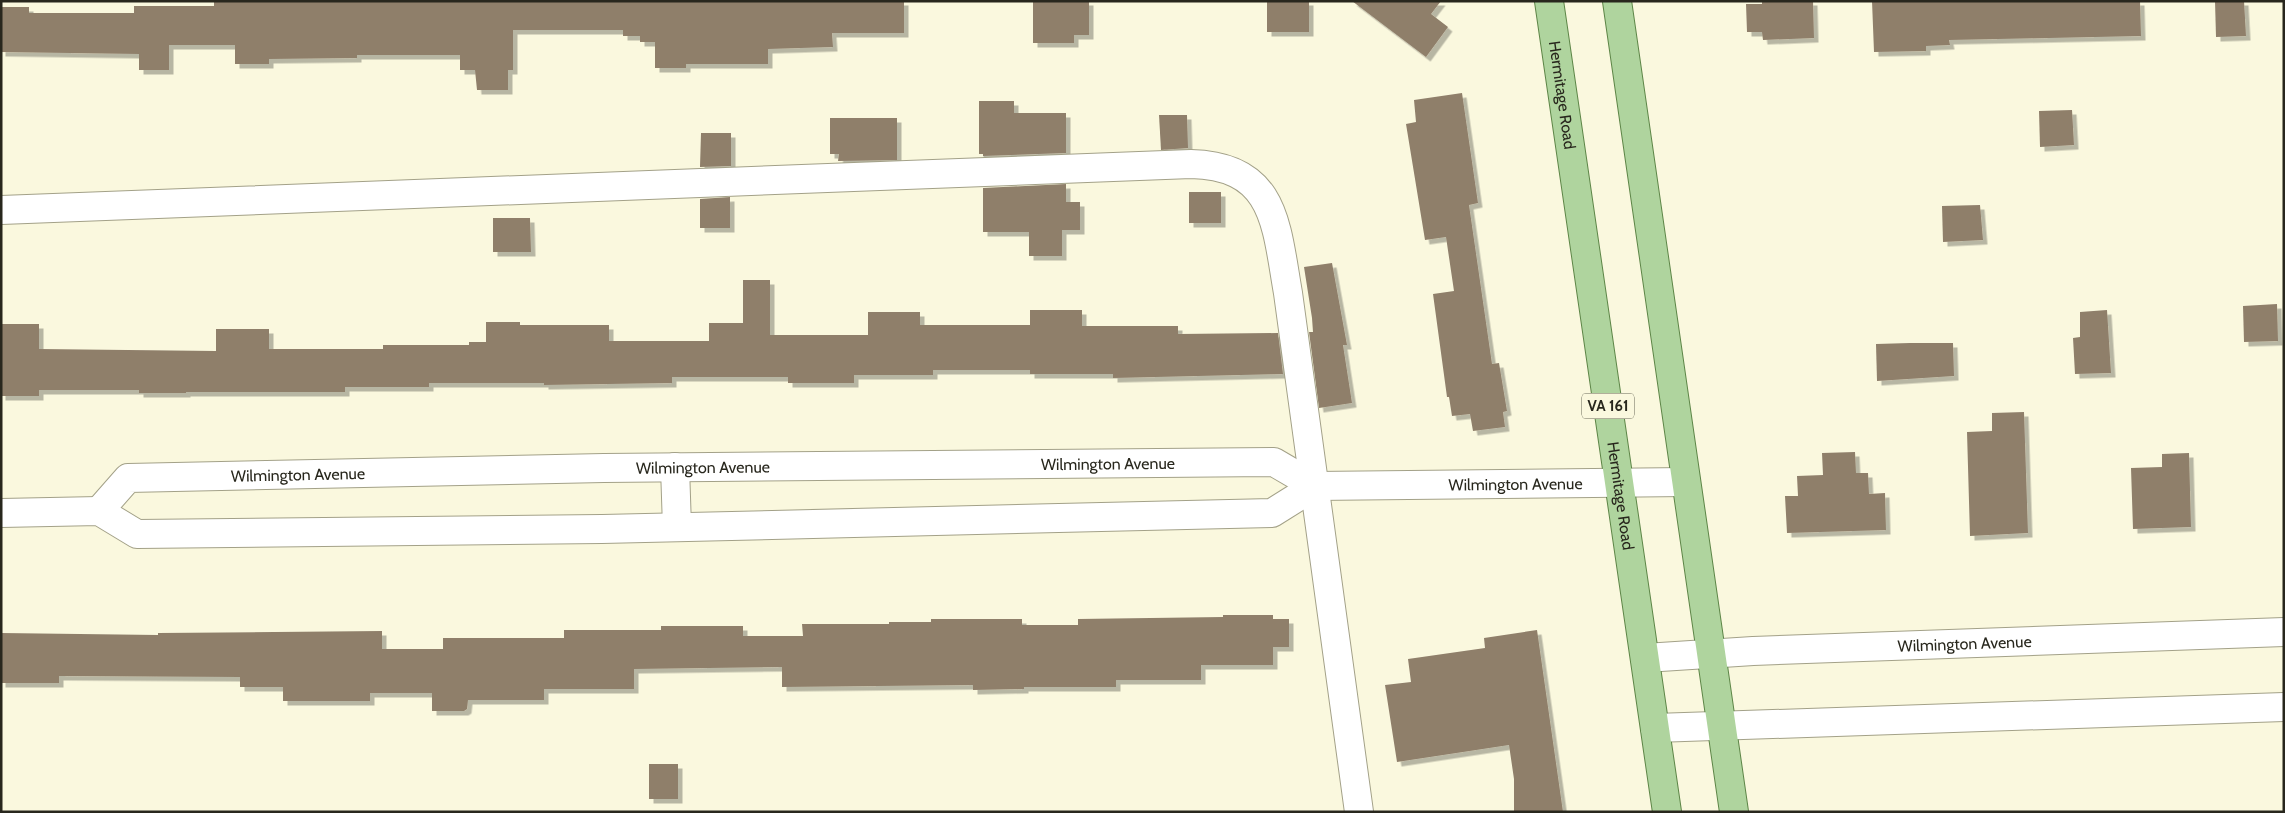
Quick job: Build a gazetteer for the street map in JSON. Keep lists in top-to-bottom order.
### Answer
{
  "streets": {
    "main road": ["Hermitage Road", "VA 161"],
    "street": ["Wilmington Avenue"]
  },
  "crossings": [
    ["Hermitage Road", "Wilmington Avenue"]
  ]
}
